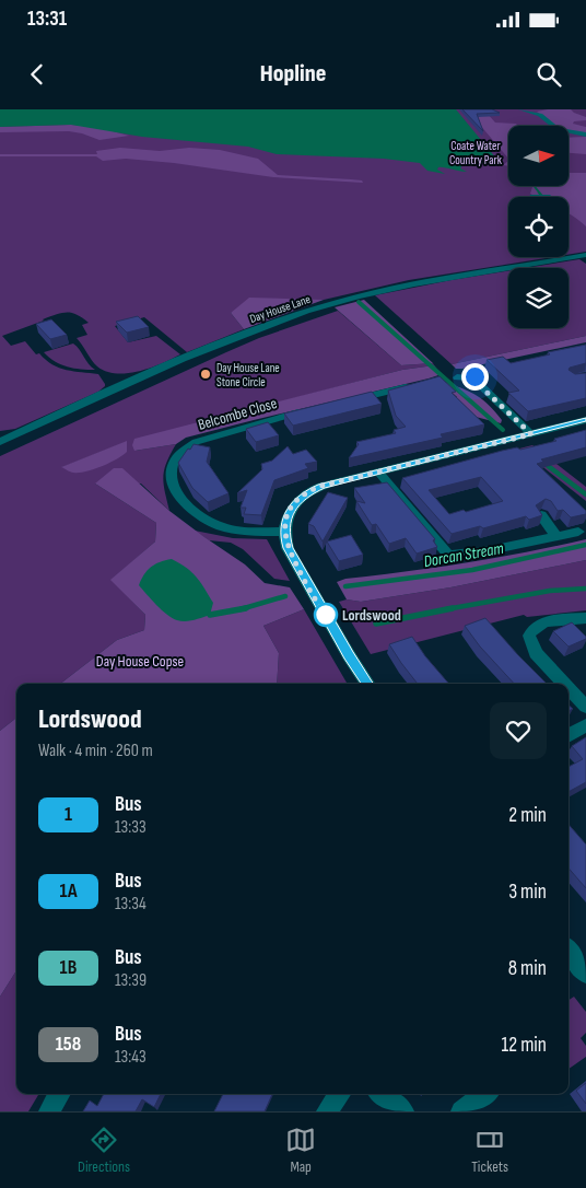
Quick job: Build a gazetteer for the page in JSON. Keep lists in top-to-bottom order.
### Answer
{
  "streets": {
    "street": ["Day House Lane", "Belcombe Close"]
  },
  "water": ["Dorcan Stream"],
  "parks": ["Coate Water Country Park", "Day House Copse"],
  "places": ["Day House Lane Stone Circle", "Lordswood"],
  "lines": ["bus line 1"],
  "north": "right",
  "page": {
    "status": "13:31",
    "header": "Hopline",
    "heading": ["Lordswood", "Walk · 4 min · 260 m"],
    "list": [
      {
        "mark": "1",
        "name": "Bus",
        "note": "13:33",
        "value": "2 min"
      },
      {
        "mark": "1A",
        "name": "Bus",
        "note": "13:34",
        "value": "3 min"
      },
      {
        "mark": "1B",
        "name": "Bus",
        "note": "13:39",
        "value": "8 min"
      },
      {
        "mark": "158",
        "name": "Bus",
        "note": "13:43",
        "value": "12 min"
      }
    ],
    "tabs": ["Directions", "Map", "Tickets"]
  }
}
